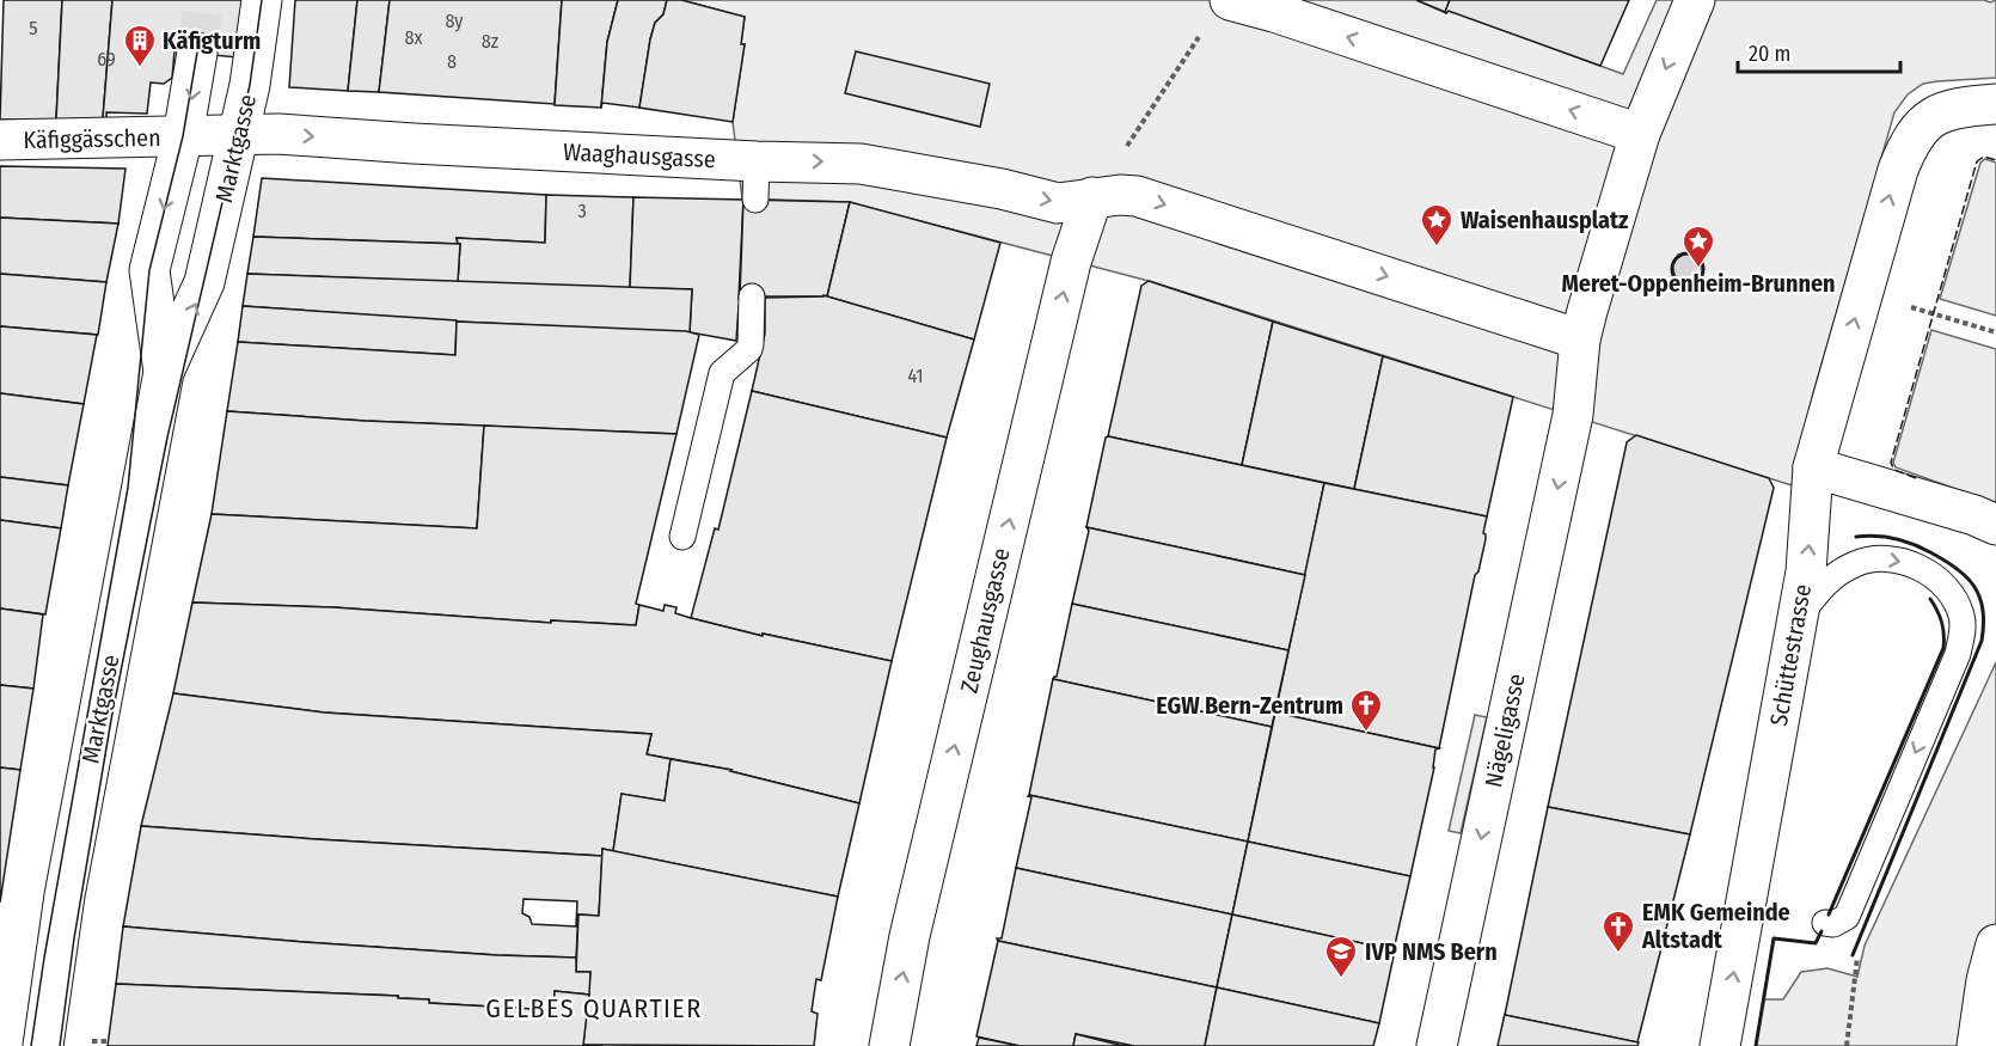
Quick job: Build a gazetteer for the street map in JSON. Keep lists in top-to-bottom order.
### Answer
{
  "streets": {
    "street": [
      "Käfiggässchen",
      "Marktgasse",
      "Waaghausgasse",
      "Zeughausgasse",
      "Schüttestrasse",
      "Nägeligasse"
    ]
  },
  "crossings": [
    ["Käfiggässchen", "Marktgasse"],
    ["Käfiggässchen", "Waaghausgasse"],
    ["Marktgasse", "Waaghausgasse"],
    ["Waaghausgasse", "Zeughausgasse"]
  ],
  "one_way": ["Waaghausgasse", "Zeughausgasse", "Nägeligasse"],
  "districts": ["GELBES QUARTIER"],
  "places": {
    "building": ["Käfigturm"],
    "place": ["Waisenhausplatz", "Meret-Oppenheim-Brunnen"],
    "church": ["EGW Bern-Zentrum", "EMK Gemeinde Altstadt"],
    "school or university": ["IVP NMS Bern"]
  },
  "house_numbers": [
    "8y",
    "5",
    "8x",
    "8z",
    "69",
    "8",
    "3",
    "41"
  ],
  "scale_bar": "20 m"
}
